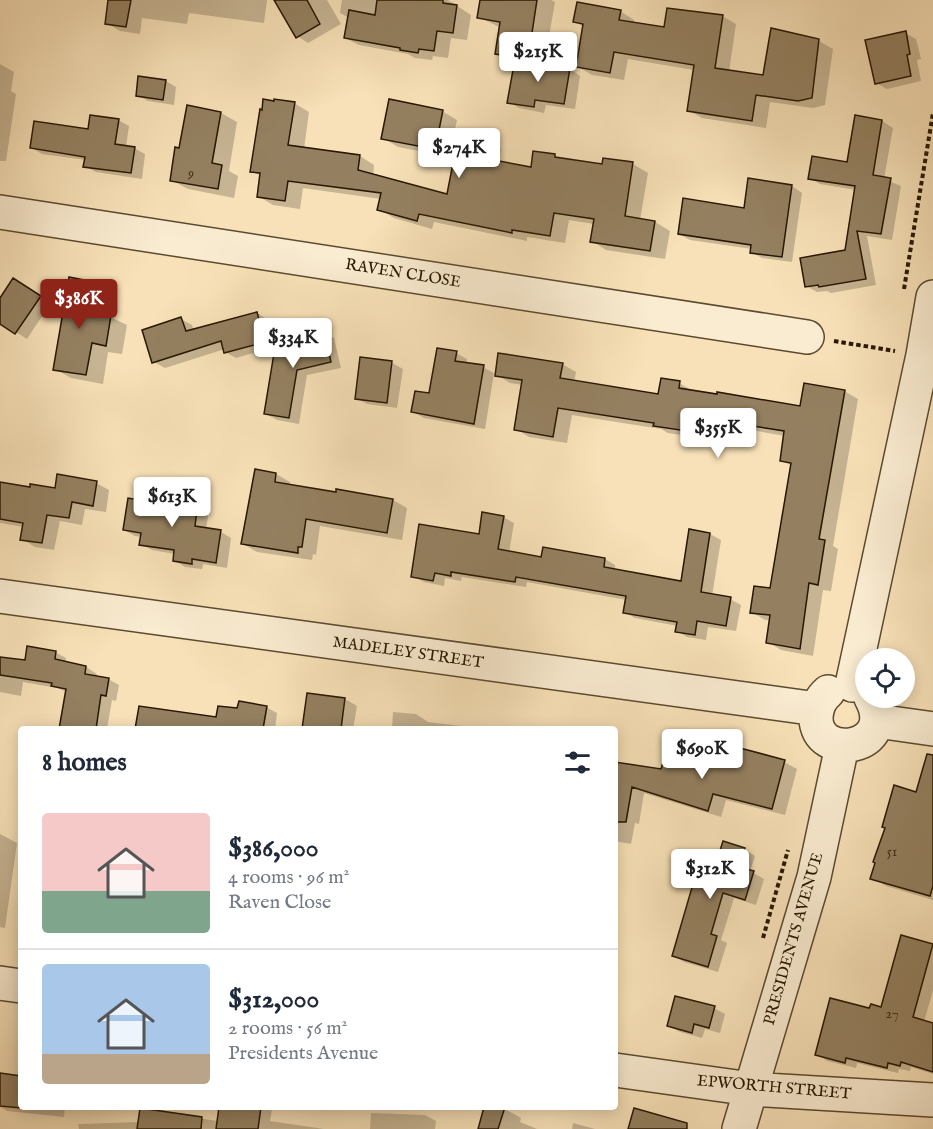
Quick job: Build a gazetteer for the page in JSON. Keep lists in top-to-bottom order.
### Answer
{
  "streets": {
    "street": [
      "RAVEN CLOSE",
      "MADELEY STREET",
      "PRESIDENTS AVENUE",
      "EPWORTH STREET"
    ]
  },
  "crossings": [
    ["PRESIDENTS AVENUE", "EPWORTH STREET"]
  ],
  "house_numbers": ["9", "51", "27"],
  "page": {
    "price": [
      "$215K",
      "$274K",
      "$386K",
      "$334K",
      "$355K",
      "$613K",
      "$690K",
      "$312K"
    ],
    "heading": "8 homes",
    "list": [
      {
        "name": "$386,000",
        "note": "4 rooms · 96 m² · Raven Close"
      },
      {
        "name": "$312,000",
        "note": "2 rooms · 56 m² · Presidents Avenue"
      }
    ]
  }
}
